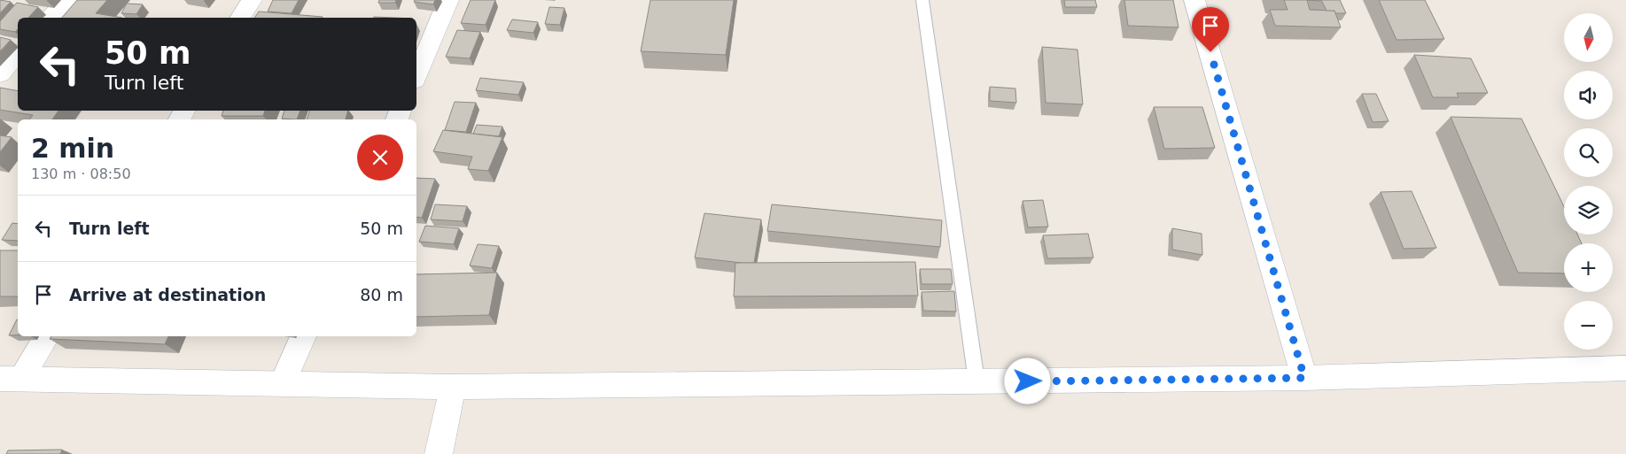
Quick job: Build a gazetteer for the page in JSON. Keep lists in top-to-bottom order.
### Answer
{
  "north": "bottom",
  "page": {
    "map_buttons": ["+", "−"],
    "turn": ["50 m", "Turn left"],
    "heading": ["2 min", "130 m · 08:50"],
    "list": [
      {
        "name": "Turn left",
        "value": "50 m"
      },
      {
        "name": "Arrive at destination",
        "value": "80 m"
      }
    ]
  }
}
